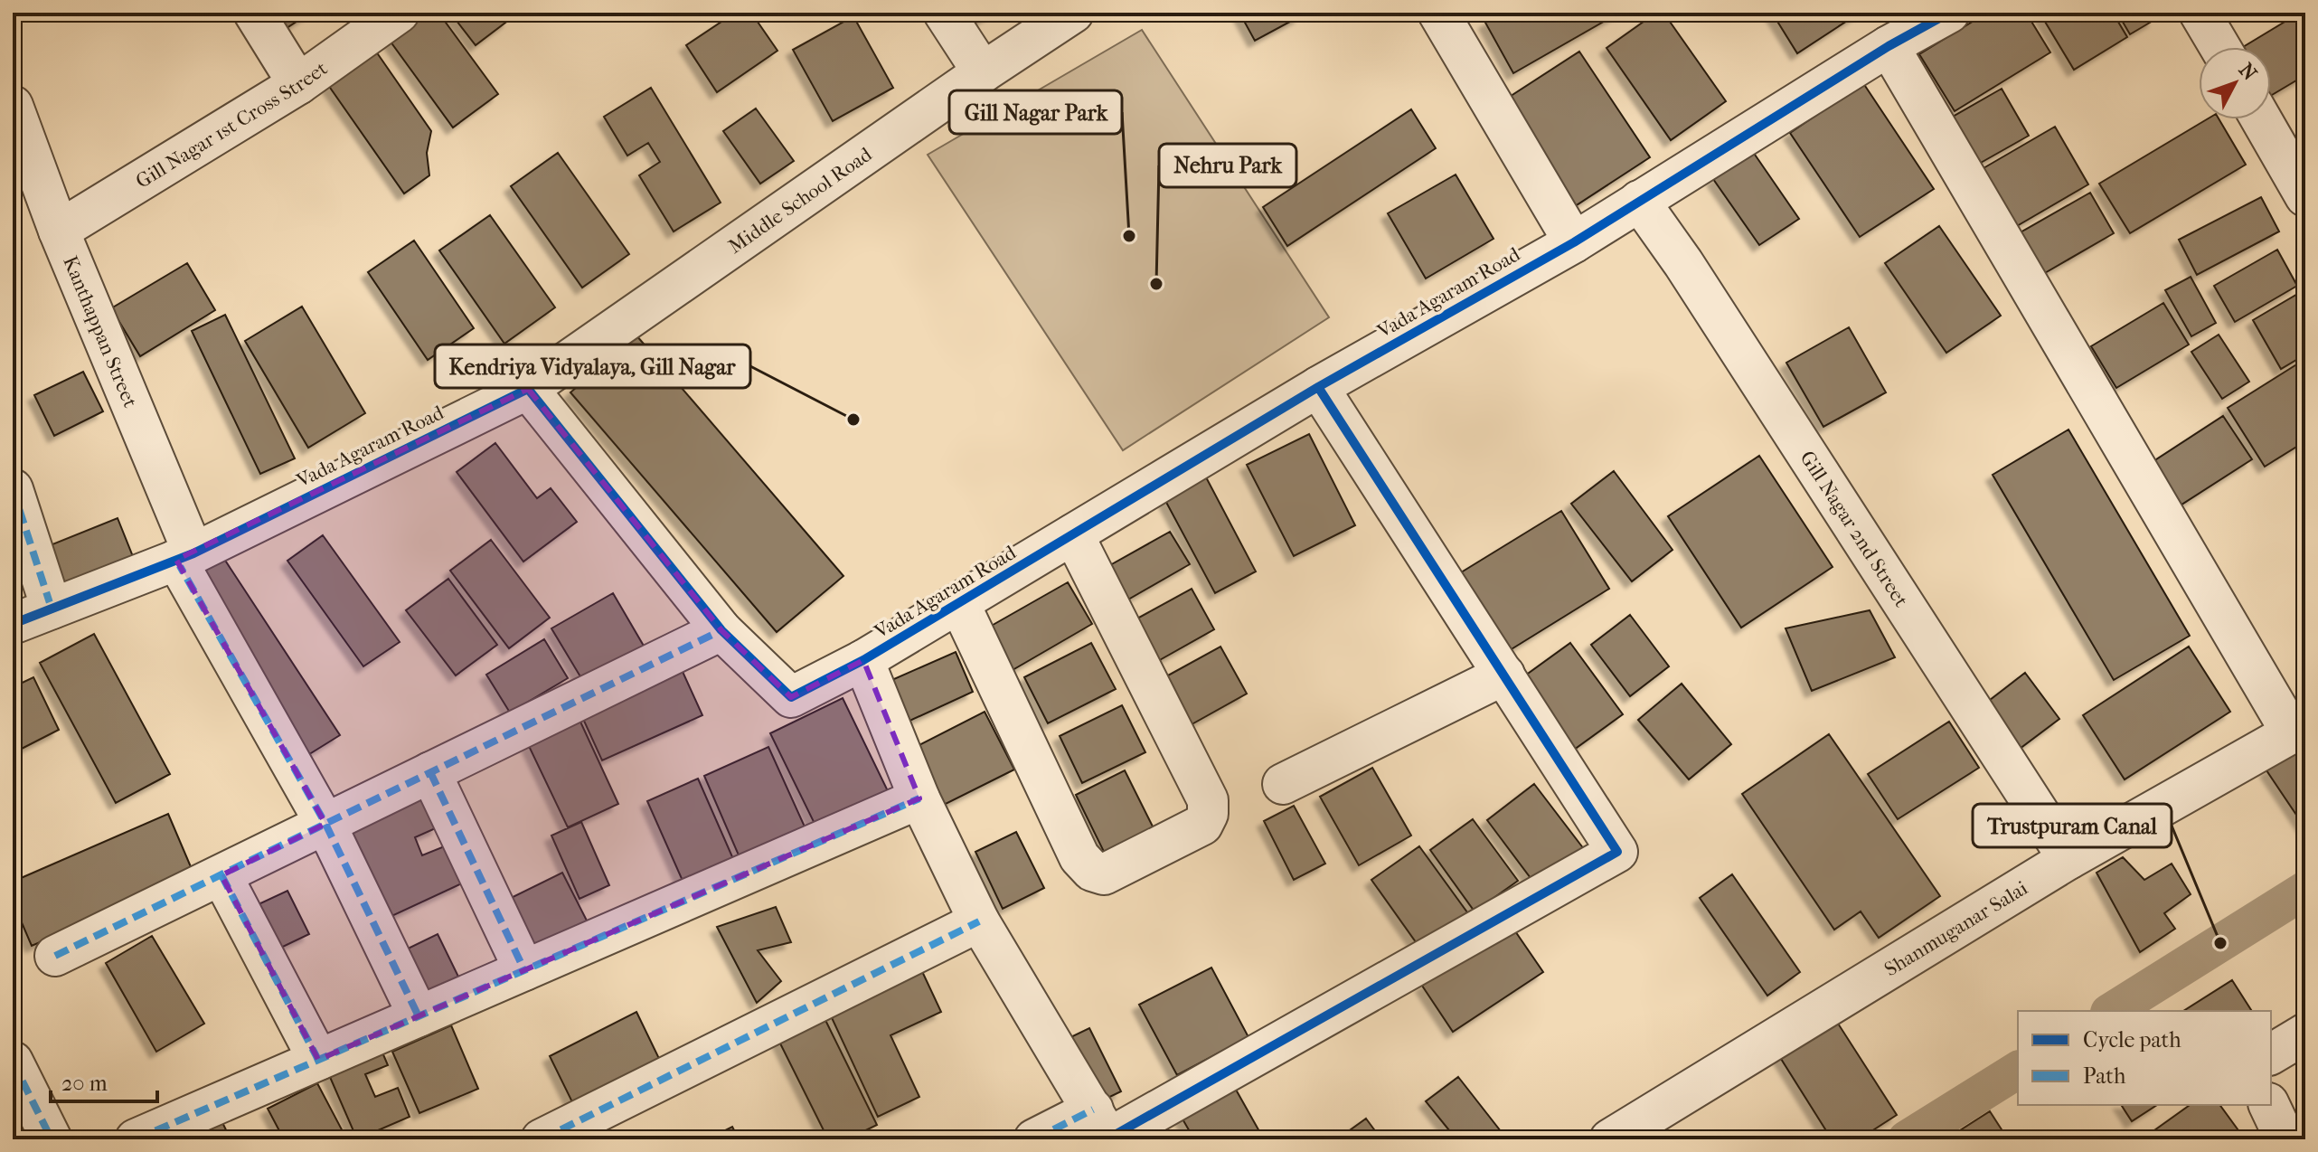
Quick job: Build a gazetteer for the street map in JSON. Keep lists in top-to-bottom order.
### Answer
{
  "streets": {
    "street": [
      "Gill Nagar 1st Cross Street",
      "Middle School Road",
      "Vada Agaram Road",
      "Kanthappan Street",
      "Gill Nagar 2nd Street",
      "Shanmuganar Salai"
    ]
  },
  "crossings": [
    ["Gill Nagar 1st Cross Street", "Kanthappan Street"],
    ["Middle School Road", "Vada Agaram Road"],
    ["Vada Agaram Road", "Kanthappan Street"],
    ["Vada Agaram Road", "Gill Nagar 2nd Street"],
    ["Gill Nagar 2nd Street", "Shanmuganar Salai"]
  ],
  "places": [
    "Gill Nagar Park",
    "Nehru Park",
    "Kendriya Vidyalaya, Gill Nagar",
    "Trustpuram Canal"
  ],
  "legend": ["Cycle path", "Path"],
  "scale_bar": "20 m",
  "north": "top right"
}
